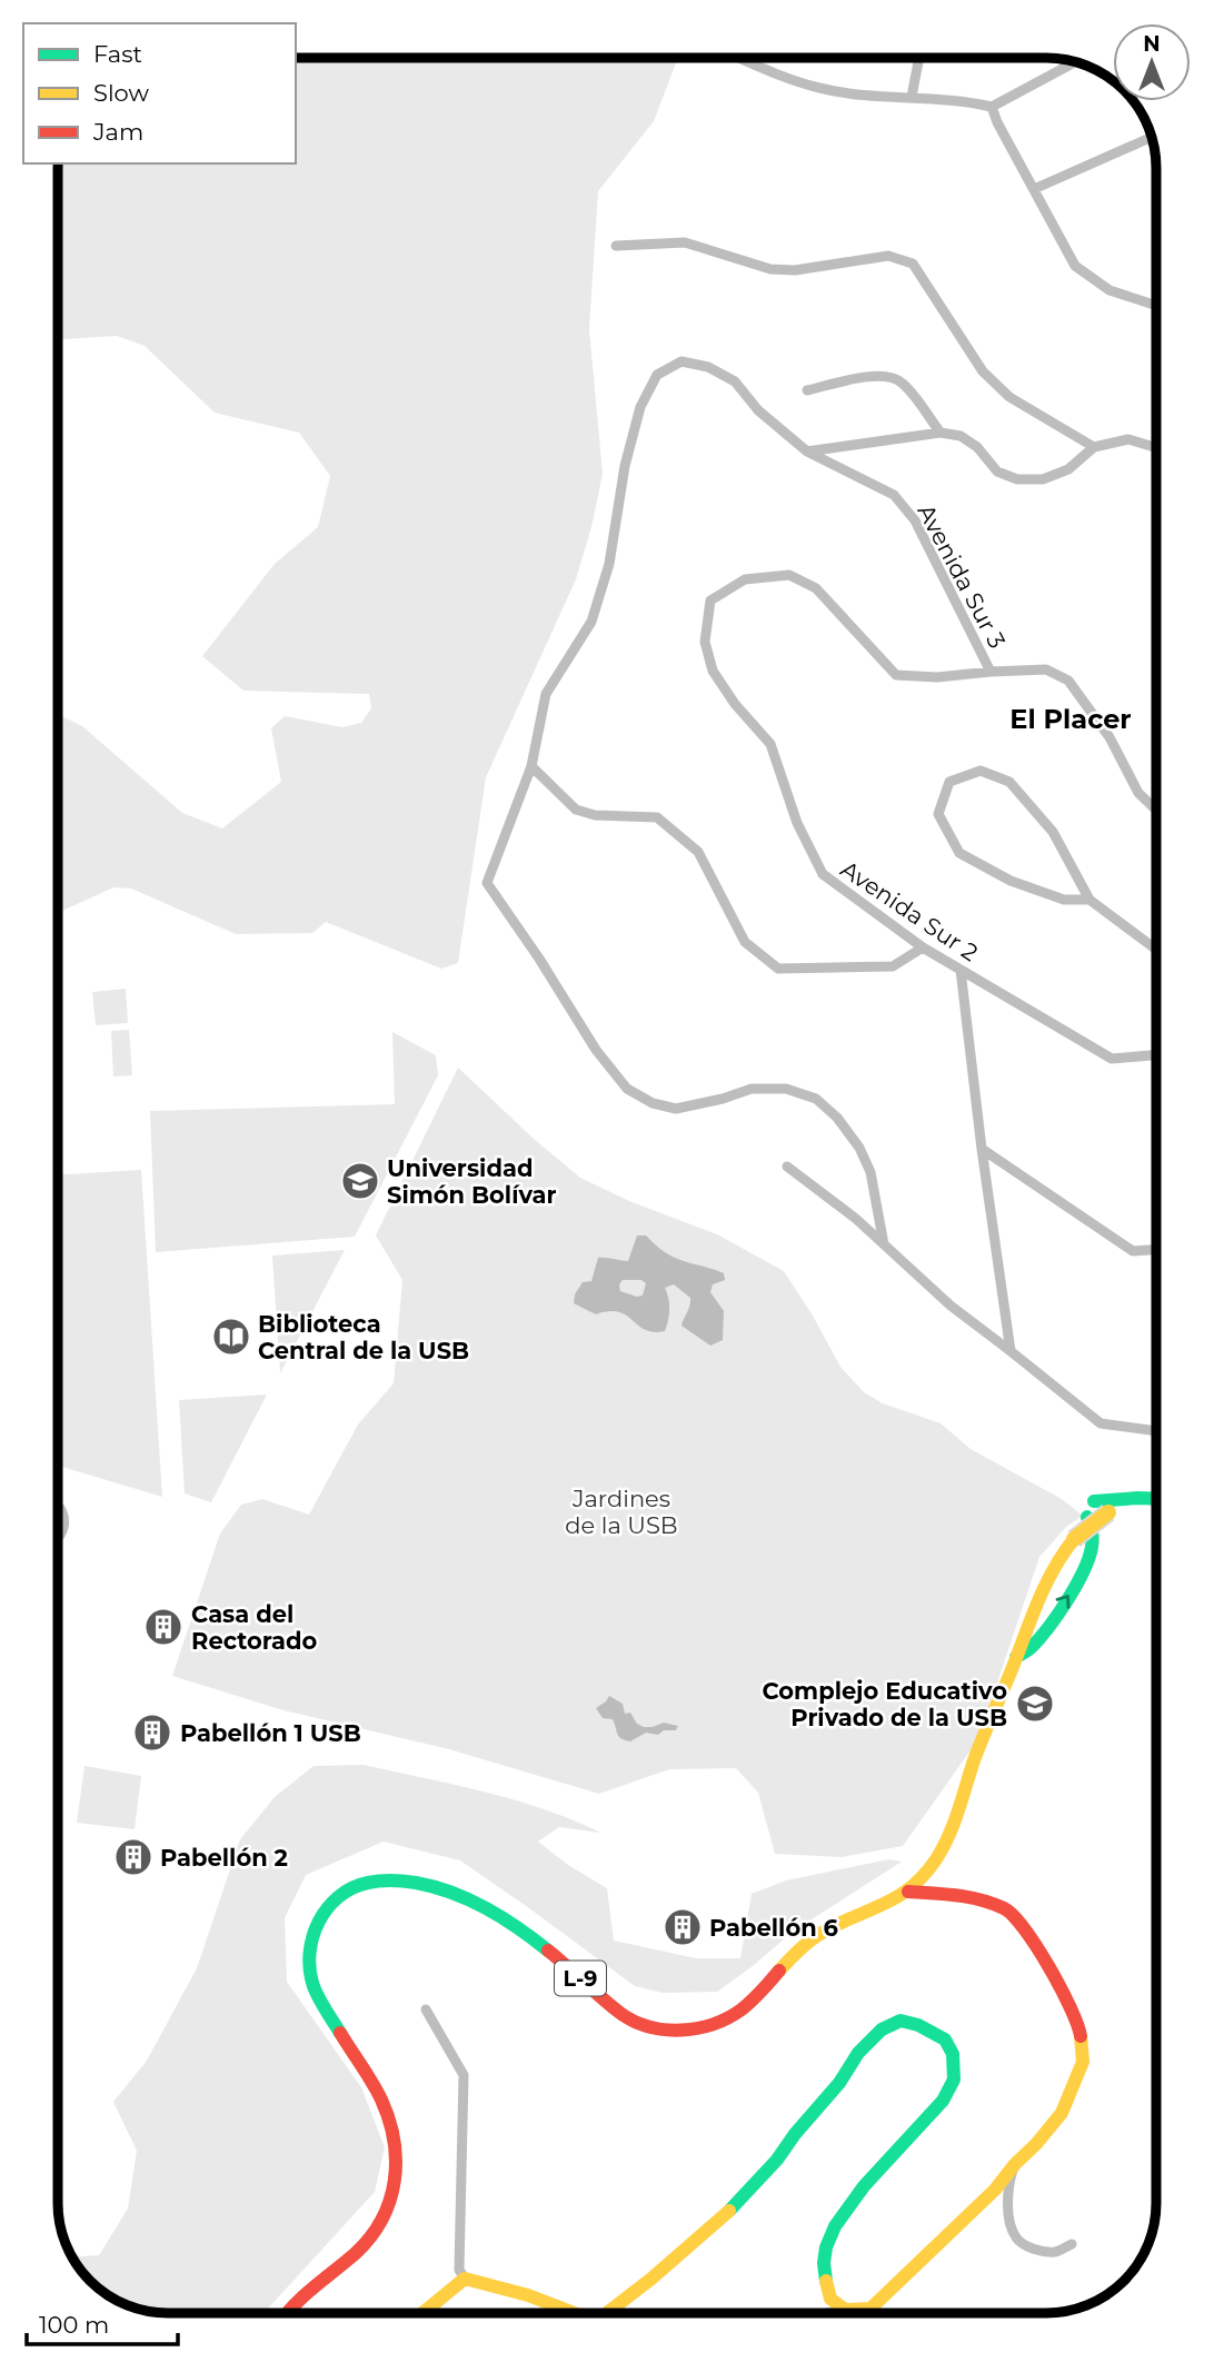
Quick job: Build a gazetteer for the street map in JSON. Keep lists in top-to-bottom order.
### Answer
{
  "streets": {
    "main road": ["L-9"],
    "street": ["Avenida Sur 3", "Avenida Sur 2"]
  },
  "crossings": [
    ["Avenida Sur 3", "Avenida Sur 2"]
  ],
  "districts": ["El Placer"],
  "parks": ["Jardines de la USB"],
  "places": {
    "school or university": ["Universidad Simón Bolívar", "Complejo Educativo Privado de la USB"],
    "library": ["Biblioteca Central de la USB"],
    "building": [
      "Casa del Rectorado",
      "Pabellón 1 USB",
      "Pabellón 2",
      "Pabellón 6"
    ]
  },
  "legend": ["Fast", "Slow", "Jam"],
  "scale_bar": "100 m",
  "north": "top"
}
